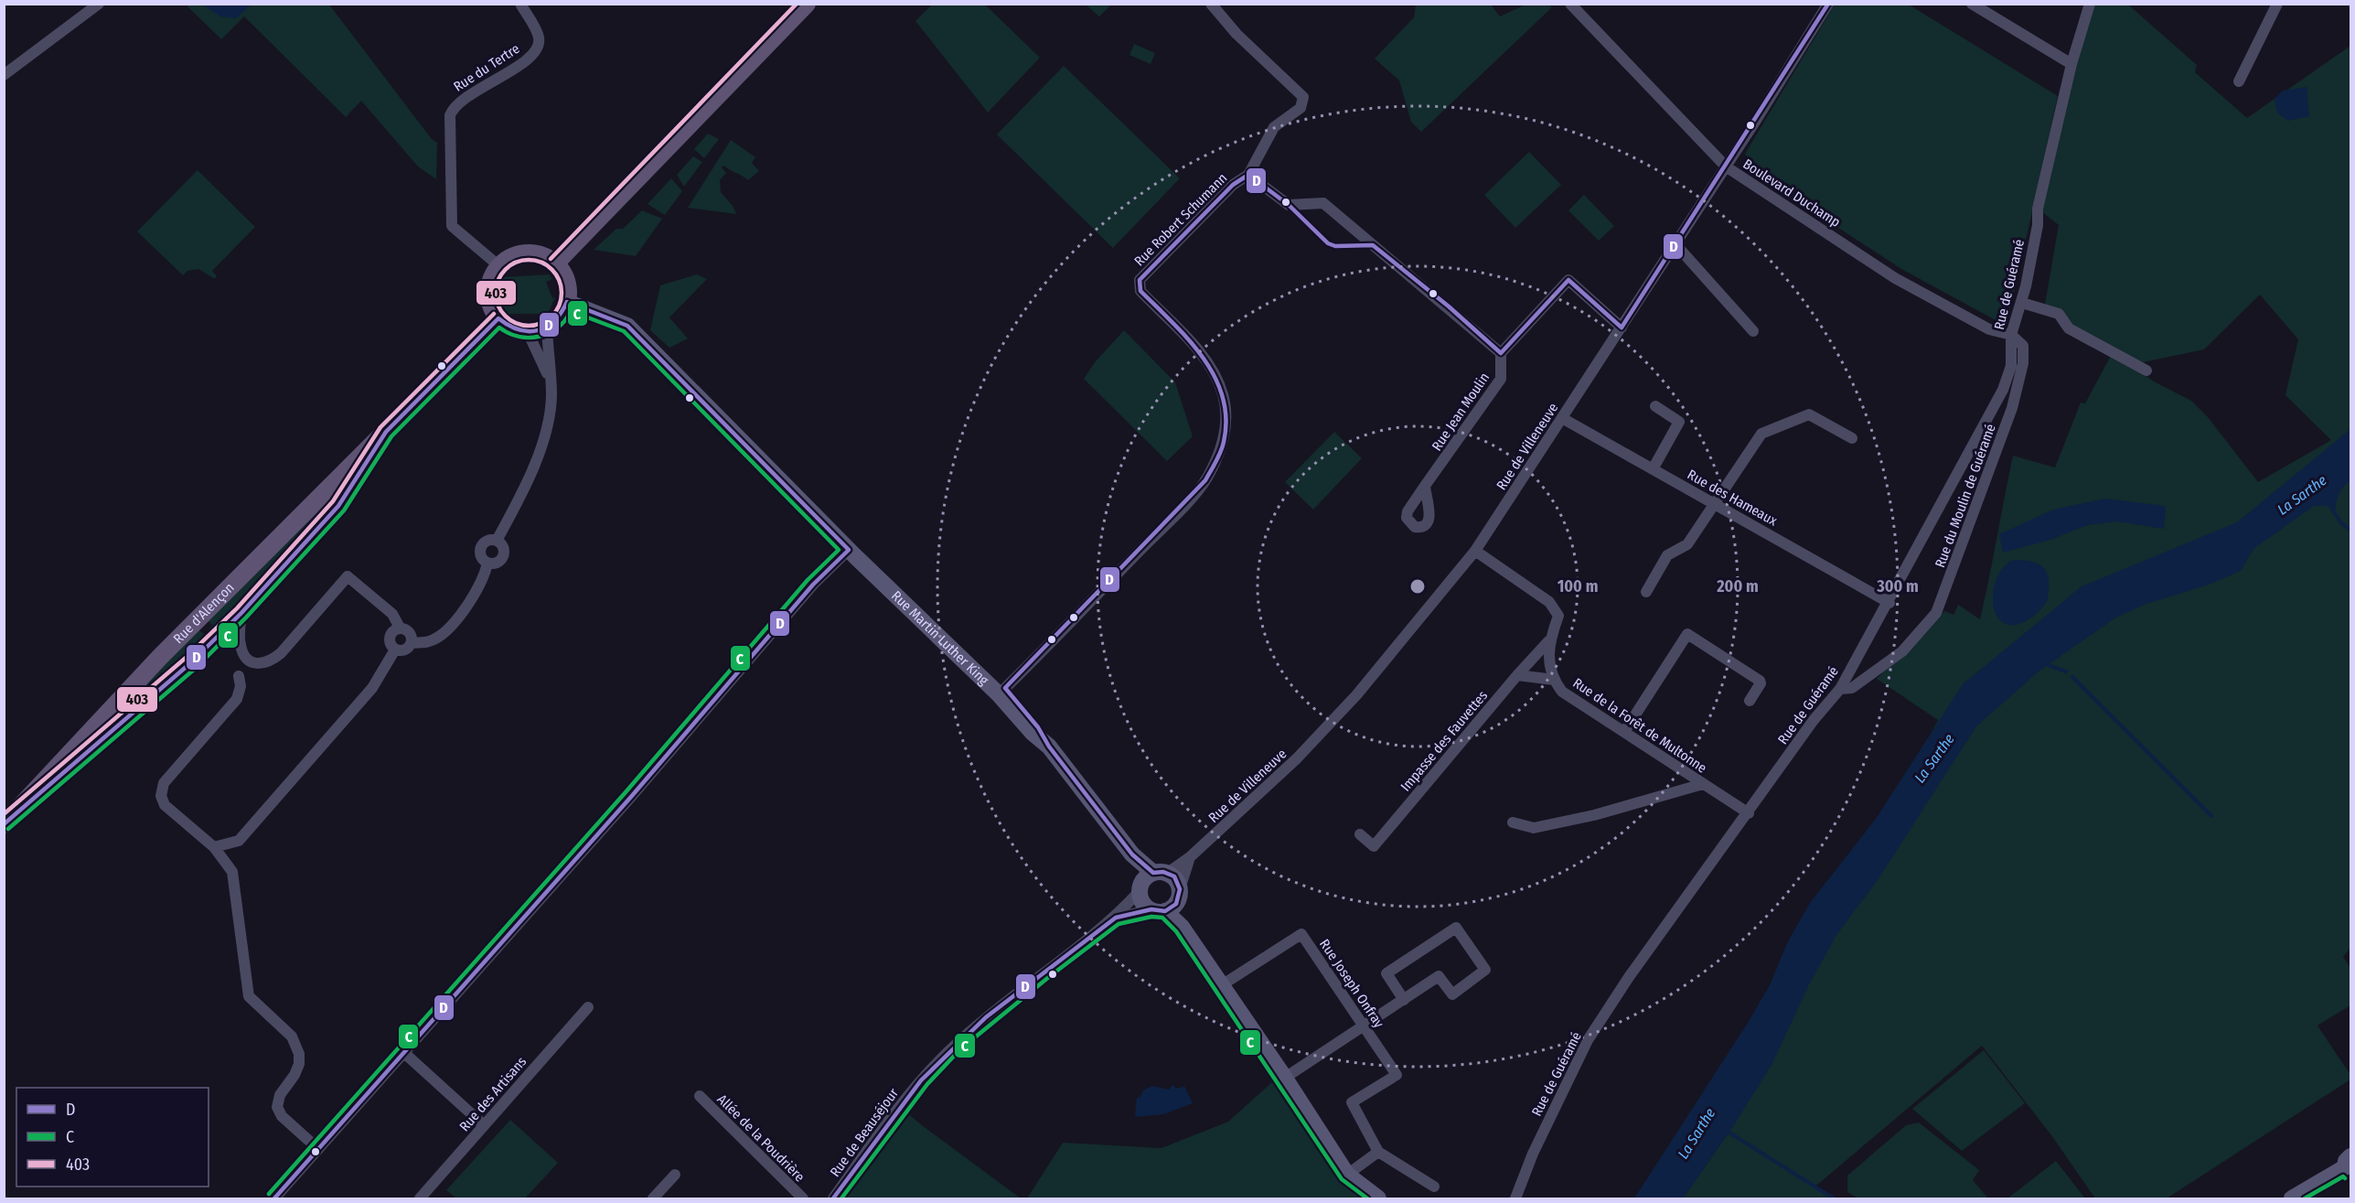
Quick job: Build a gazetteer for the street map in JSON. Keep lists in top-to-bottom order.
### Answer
{
  "streets": {
    "main road": ["Rue d'Alençon"],
    "street": [
      "Rue du Tertre",
      "Boulevard Duchamp",
      "Rue Robert Schumann",
      "Rue de Guéramé",
      "Rue Jean Moulin",
      "Rue de Villeneuve",
      "Rue du Moulin de Guéramé",
      "Rue des Hameaux",
      "Rue Martin Luther King",
      "Rue de la Forêt de Multonne",
      "Impasse des Fauvettes",
      "Rue Joseph Onfray",
      "Rue des Artisans",
      "Rue de Beauséjour",
      "Allée de la Poudrière"
    ]
  },
  "crossings": [
    ["Rue du Tertre", "Rue d'Alençon"],
    ["Rue du Tertre", "Rue Martin Luther King"],
    ["Boulevard Duchamp", "Rue de Guéramé"],
    ["Boulevard Duchamp", "Rue de Villeneuve"],
    ["Boulevard Duchamp", "Rue du Moulin de Guéramé"],
    ["Rue Robert Schumann", "Rue Martin Luther King"],
    ["Rue de Guéramé", "Rue du Moulin de Guéramé"],
    ["Rue de Guéramé", "Rue des Hameaux"],
    ["Rue de Guéramé", "Rue de la Forêt de Multonne"],
    ["Rue de Villeneuve", "Rue des Hameaux"],
    ["Rue de Villeneuve", "Rue Martin Luther King"],
    ["Rue de Villeneuve", "Rue de la Forêt de Multonne"],
    ["Rue d'Alençon", "Rue Martin Luther King"],
    ["Rue de la Forêt de Multonne", "Impasse des Fauvettes"]
  ],
  "water": ["La Sarthe"],
  "lines": ["transit line D", "transit line 403", "transit line C"],
  "legend": ["D", "C", "403"],
  "rings": ["100 m", "200 m", "300 m"]
}
